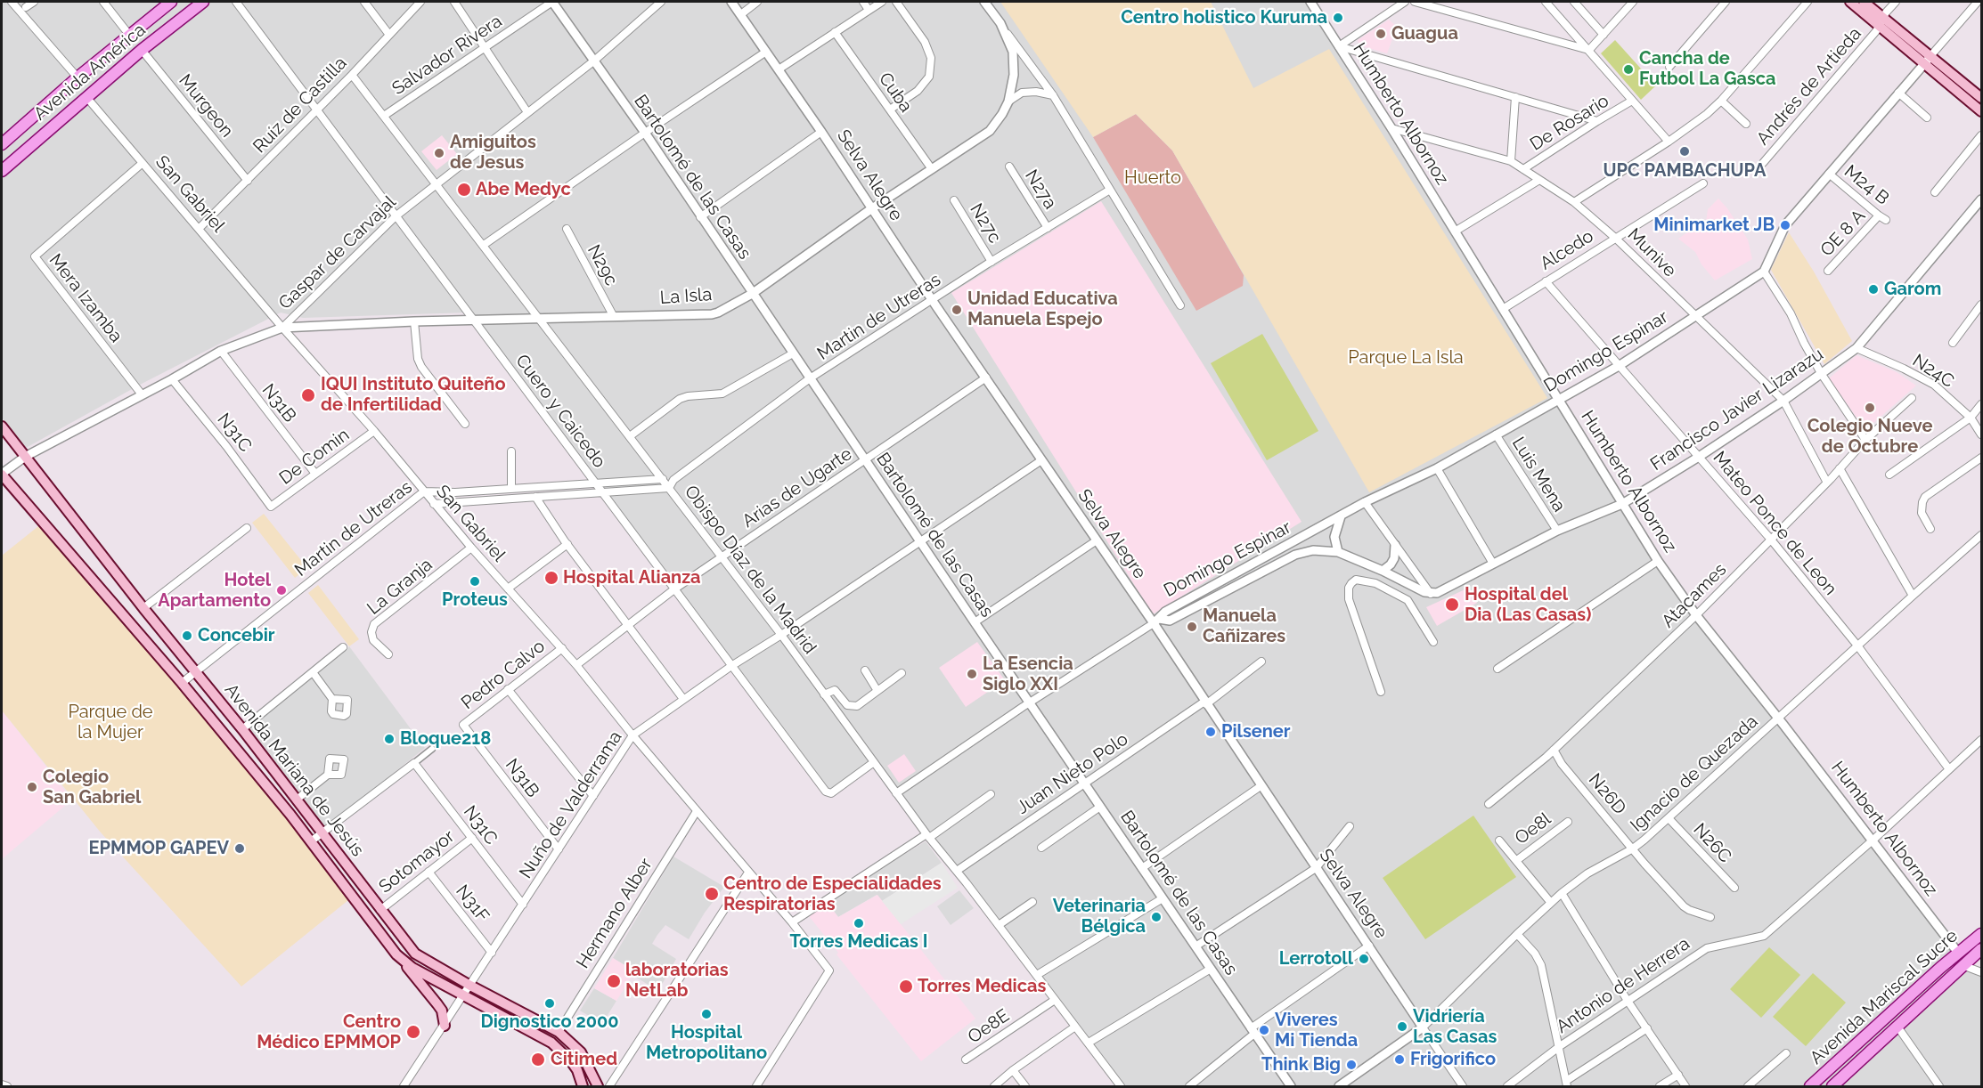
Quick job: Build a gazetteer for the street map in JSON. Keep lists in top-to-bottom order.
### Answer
{
  "streets": {
    "main road": ["Avenida América", "Avenida Mariana de Jesús", "Avenida Mariscal Sucre"],
    "street": [
      "Salvador Rivera",
      "Andrés de Artieda",
      "Cuba",
      "Ruíz de Castilla",
      "Murgeon",
      "Humberto Albornoz",
      "De Rosario",
      "Selva Alegre",
      "Bartolomé de las Casas",
      "M24 B",
      "N27a",
      "San Gabriel",
      "N27c",
      "OE 8 A",
      "Alcedo",
      "Gaspar de Carvajal",
      "Munive",
      "N29c",
      "La Isla",
      "Mera Izamba",
      "Martin de Utreras",
      "Domingo Espinar",
      "N24C",
      "N31B",
      "Francisco Javier Lizarazu",
      "Cuero y Caicedo",
      "N31C",
      "De Comin",
      "Luis Mena",
      "Arias de Ugarte",
      "Mateo Ponce de Leon",
      "Obispo Díaz de la Madrid",
      "La Granja",
      "Atacames",
      "Pedro Calvo",
      "Juan Nieto Polo",
      "Ignacio de Quezada",
      "N26D",
      "Nuño de Valderrama",
      "Oe8l",
      "N26C",
      "Sotomayor",
      "N31F",
      "Hermano Alber",
      "Antonio de Herrera",
      "Oe8E"
    ]
  },
  "crossings": [
    ["Salvador Rivera", "Bartolomé de las Casas"],
    ["Salvador Rivera", "Obispo Díaz de la Madrid"],
    ["Avenida América", "Murgeon"],
    ["Avenida América", "San Gabriel"],
    ["Cuba", "La Isla"],
    ["Ruíz de Castilla", "Murgeon"],
    ["Ruíz de Castilla", "San Gabriel"],
    ["Ruíz de Castilla", "Cuero y Caicedo"],
    ["Ruíz de Castilla", "Obispo Díaz de la Madrid"],
    ["Humberto Albornoz", "De Rosario"],
    ["Humberto Albornoz", "Alcedo"],
    ["Humberto Albornoz", "Munive"],
    ["Humberto Albornoz", "Domingo Espinar"],
    ["Humberto Albornoz", "Francisco Javier Lizarazu"],
    ["Humberto Albornoz", "Atacames"],
    ["Humberto Albornoz", "Ignacio de Quezada"],
    ["Humberto Albornoz", "Antonio de Herrera"],
    ["Humberto Albornoz", "Avenida Mariscal Sucre"],
    ["De Rosario", "Munive"],
    ["Selva Alegre", "La Isla"],
    ["Selva Alegre", "Martin de Utreras"],
    ["Selva Alegre", "Domingo Espinar"],
    ["Selva Alegre", "Arias de Ugarte"],
    ["Selva Alegre", "Juan Nieto Polo"],
    ["Selva Alegre", "Ignacio de Quezada"],
    ["Selva Alegre", "Nuño de Valderrama"],
    ["Bartolomé de las Casas", "Gaspar de Carvajal"],
    ["Bartolomé de las Casas", "La Isla"],
    ["Bartolomé de las Casas", "Martin de Utreras"],
    ["Bartolomé de las Casas", "Domingo Espinar"],
    ["Bartolomé de las Casas", "Arias de Ugarte"],
    ["Bartolomé de las Casas", "Juan Nieto Polo"],
    ["Bartolomé de las Casas", "Nuño de Valderrama"],
    ["M24 B", "OE 8 A"],
    ["N27a", "Martin de Utreras"],
    ["San Gabriel", "Gaspar de Carvajal"],
    ["San Gabriel", "La Isla"],
    ["San Gabriel", "Mera Izamba"],
    ["San Gabriel", "Martin de Utreras"],
    ["San Gabriel", "De Comin"],
    ["San Gabriel", "Arias de Ugarte"],
    ["San Gabriel", "La Granja"],
    ["San Gabriel", "Pedro Calvo"],
    ["San Gabriel", "Nuño de Valderrama"],
    ["San Gabriel", "Hermano Alber"],
    ["N27c", "Martin de Utreras"],
    ["Alcedo", "Munive"],
    ["Alcedo", "Mateo Ponce de Leon"],
    ["Gaspar de Carvajal", "La Isla"],
    ["Gaspar de Carvajal", "Mera Izamba"],
    ["Gaspar de Carvajal", "N31B"],
    ["Gaspar de Carvajal", "Cuero y Caicedo"],
    ["Gaspar de Carvajal", "N31C"],
    ["Gaspar de Carvajal", "Obispo Díaz de la Madrid"],
    ["Gaspar de Carvajal", "Avenida Mariana de Jesús"],
    ["Munive", "Domingo Espinar"],
    ["Munive", "Francisco Javier Lizarazu"],
    ["Munive", "Atacames"],
    ["N29c", "La Isla"],
    ["La Isla", "Cuero y Caicedo"],
    ["La Isla", "Obispo Díaz de la Madrid"],
    ["Martin de Utreras", "Cuero y Caicedo"],
    ["Martin de Utreras", "Obispo Díaz de la Madrid"],
    ["Martin de Utreras", "Avenida Mariana de Jesús"],
    ["Domingo Espinar", "Francisco Javier Lizarazu"],
    ["Domingo Espinar", "Luis Mena"],
    ["Domingo Espinar", "Mateo Ponce de Leon"],
    ["Domingo Espinar", "Obispo Díaz de la Madrid"],
    ["N24C", "Francisco Javier Lizarazu"],
    ["N31B", "De Comin"],
    ["N31B", "Pedro Calvo"],
    ["N31B", "Nuño de Valderrama"],
    ["Francisco Javier Lizarazu", "Luis Mena"],
    ["Francisco Javier Lizarazu", "Mateo Ponce de Leon"],
    ["Cuero y Caicedo", "Arias de Ugarte"],
    ["Cuero y Caicedo", "Obispo Díaz de la Madrid"],
    ["Cuero y Caicedo", "Nuño de Valderrama"],
    ["N31C", "De Comin"],
    ["N31C", "Nuño de Valderrama"],
    ["N31C", "Sotomayor"],
    ["Arias de Ugarte", "Obispo Díaz de la Madrid"],
    ["Mateo Ponce de Leon", "Atacames"],
    ["Mateo Ponce de Leon", "Ignacio de Quezada"],
    ["Mateo Ponce de Leon", "Antonio de Herrera"],
    ["Obispo Díaz de la Madrid", "Juan Nieto Polo"],
    ["Obispo Díaz de la Madrid", "Nuño de Valderrama"],
    ["Obispo Díaz de la Madrid", "Oe8E"],
    ["Atacames", "N26D"],
    ["Avenida Mariana de Jesús", "Nuño de Valderrama"],
    ["Avenida Mariana de Jesús", "Sotomayor"],
    ["Avenida Mariana de Jesús", "Hermano Alber"],
    ["Ignacio de Quezada", "N26D"],
    ["Ignacio de Quezada", "N26C"],
    ["Nuño de Valderrama", "N31F"],
    ["Sotomayor", "N31F"]
  ],
  "parks": ["Huerto", "Parque La Isla", "Parque de la Mujer"],
  "places": [
    "Centro holistico Kuruma",
    "Guagua",
    "Cancha de Futbol La Gasca",
    "UPC PAMBACHUPA",
    "Amiguitos de Jesus",
    "Abe Medyc",
    "Minimarket JB",
    "Garom",
    "Unidad Educativa Manuela Espejo",
    "IQUI Instituto Quiteño de Infertilidad",
    "Colegio Nueve de Octubre",
    "Hospital Alianza",
    "Proteus",
    "Hotel Apartamento",
    "Hospital del Dia (Las Casas)",
    "Manuela Cañizares",
    "Concebir",
    "La Esencia Siglo XXI",
    "Pilsener",
    "Bloque218",
    "Colegio San Gabriel",
    "EPMMOP GAPEV",
    "Centro de Especialidades Respiratorias",
    "Veterinaria Bélgica",
    "Torres Medicas I",
    "Lerrotoll",
    "laboratorias NetLab",
    "Torres Medicas",
    "Dignostico 2000",
    "Hospital Metropolitano",
    "Vidriería Las Casas",
    "Viveres Mi Tienda",
    "Centro Médico EPMMOP",
    "Citimed",
    "Frigorifico",
    "Think Big"
  ]
}
